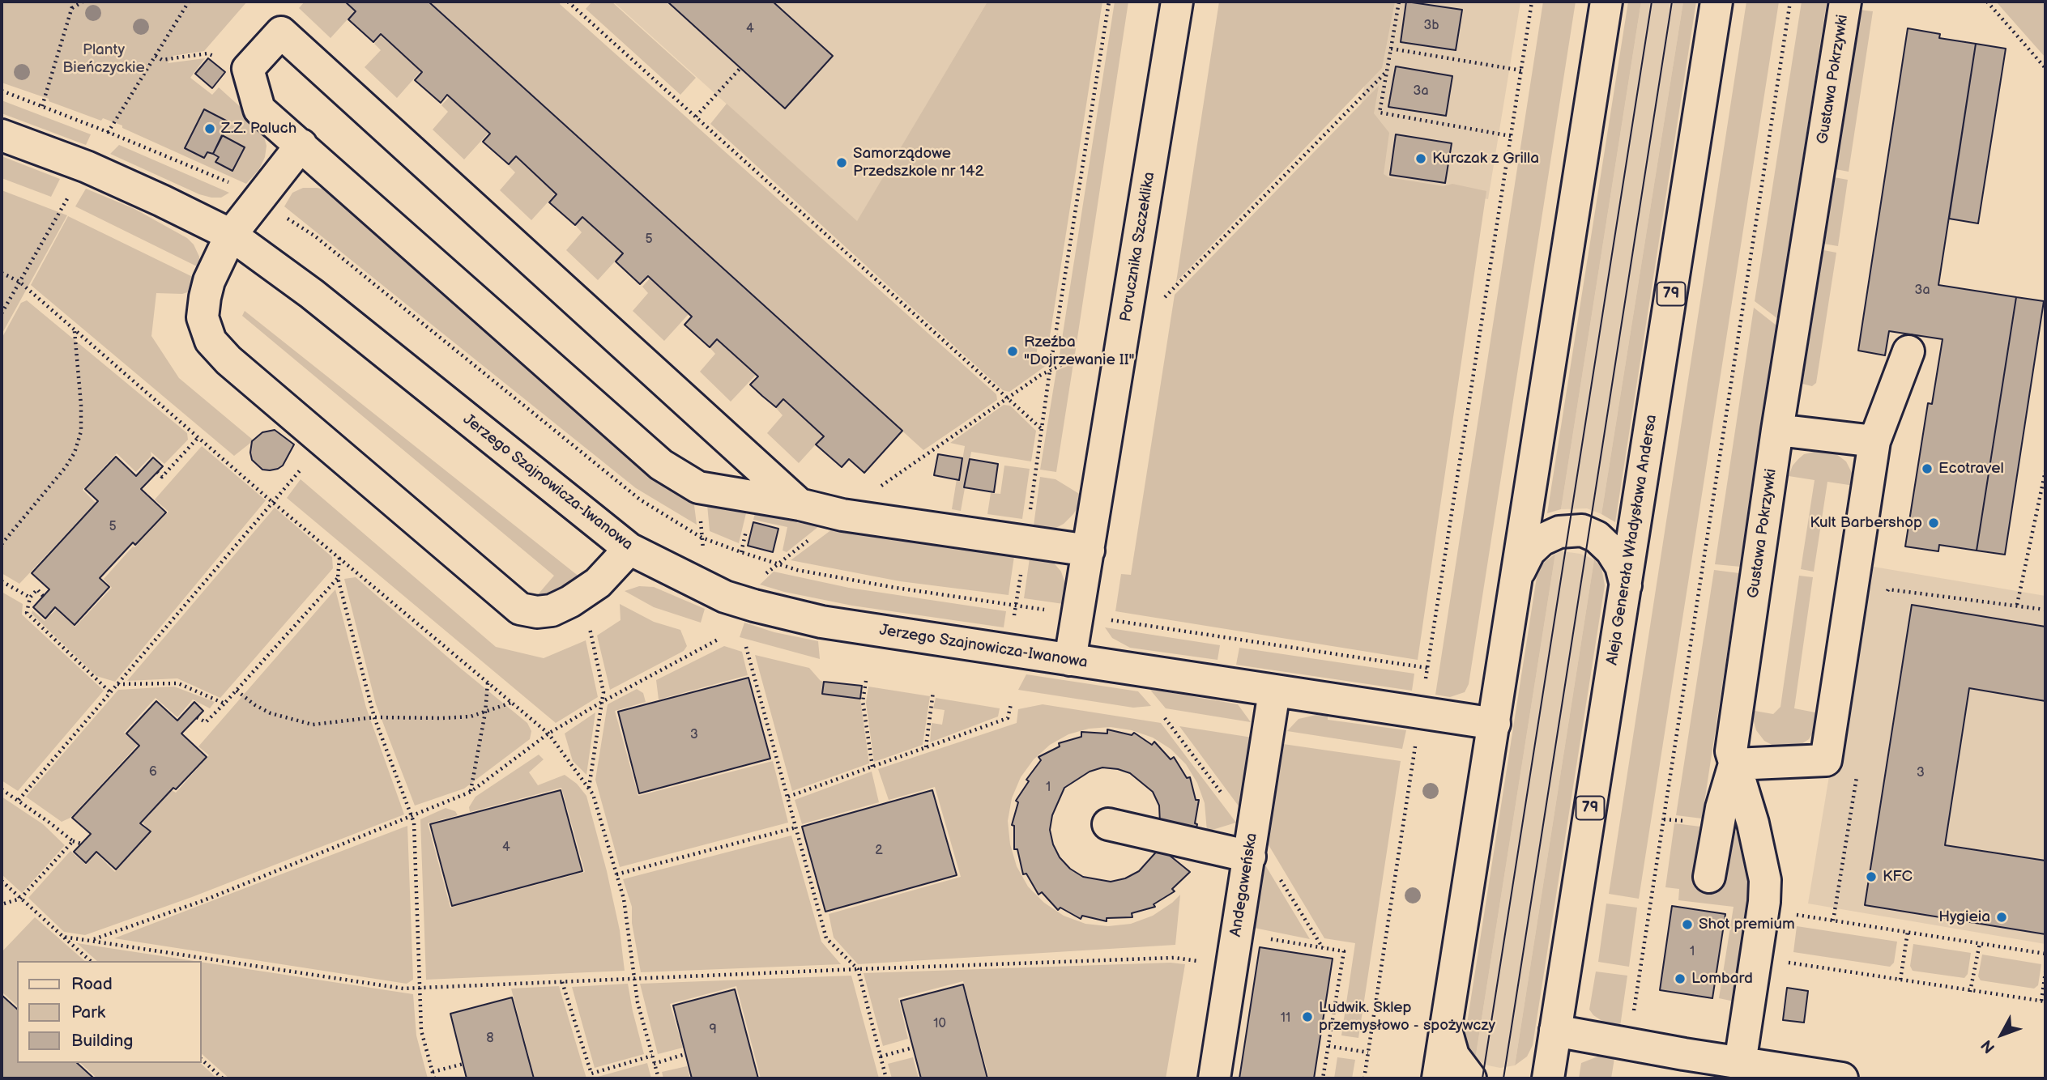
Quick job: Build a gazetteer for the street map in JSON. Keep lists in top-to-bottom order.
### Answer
{
  "streets": {
    "street": [
      "Gustawa Pokrzywki",
      "Porucznika Szczeklika",
      "79",
      "Jerzego Szajnowicza-Iwanowa",
      "Aleja Generała Władysława Andersa",
      "Andegaweńska"
    ]
  },
  "crossings": [
    ["Porucznika Szczeklika", "Jerzego Szajnowicza-Iwanowa"],
    ["Jerzego Szajnowicza-Iwanowa", "Andegaweńska"]
  ],
  "parks": ["Planty Bieńczyckie"],
  "places": [
    "Z.Z. Paluch",
    "Kurczak z Grilla",
    "Samorządowe Przedszkole nr 142",
    "Rzeźba \"Dojrzewanie II\"",
    "Ecotravel",
    "Kult Barbershop",
    "KFC",
    "Hygieia",
    "Shot premium",
    "Lombard",
    "Ludwik. Sklep przemysłowo - spożywczy"
  ],
  "house_numbers": [
    "3b",
    "4",
    "3a",
    "5",
    "3a",
    "5",
    "3",
    "6",
    "3",
    "1",
    "4",
    "2",
    "1",
    "11",
    "10",
    "9",
    "8"
  ],
  "legend": ["Road", "Park", "Building"],
  "north": "bottom left"
}
